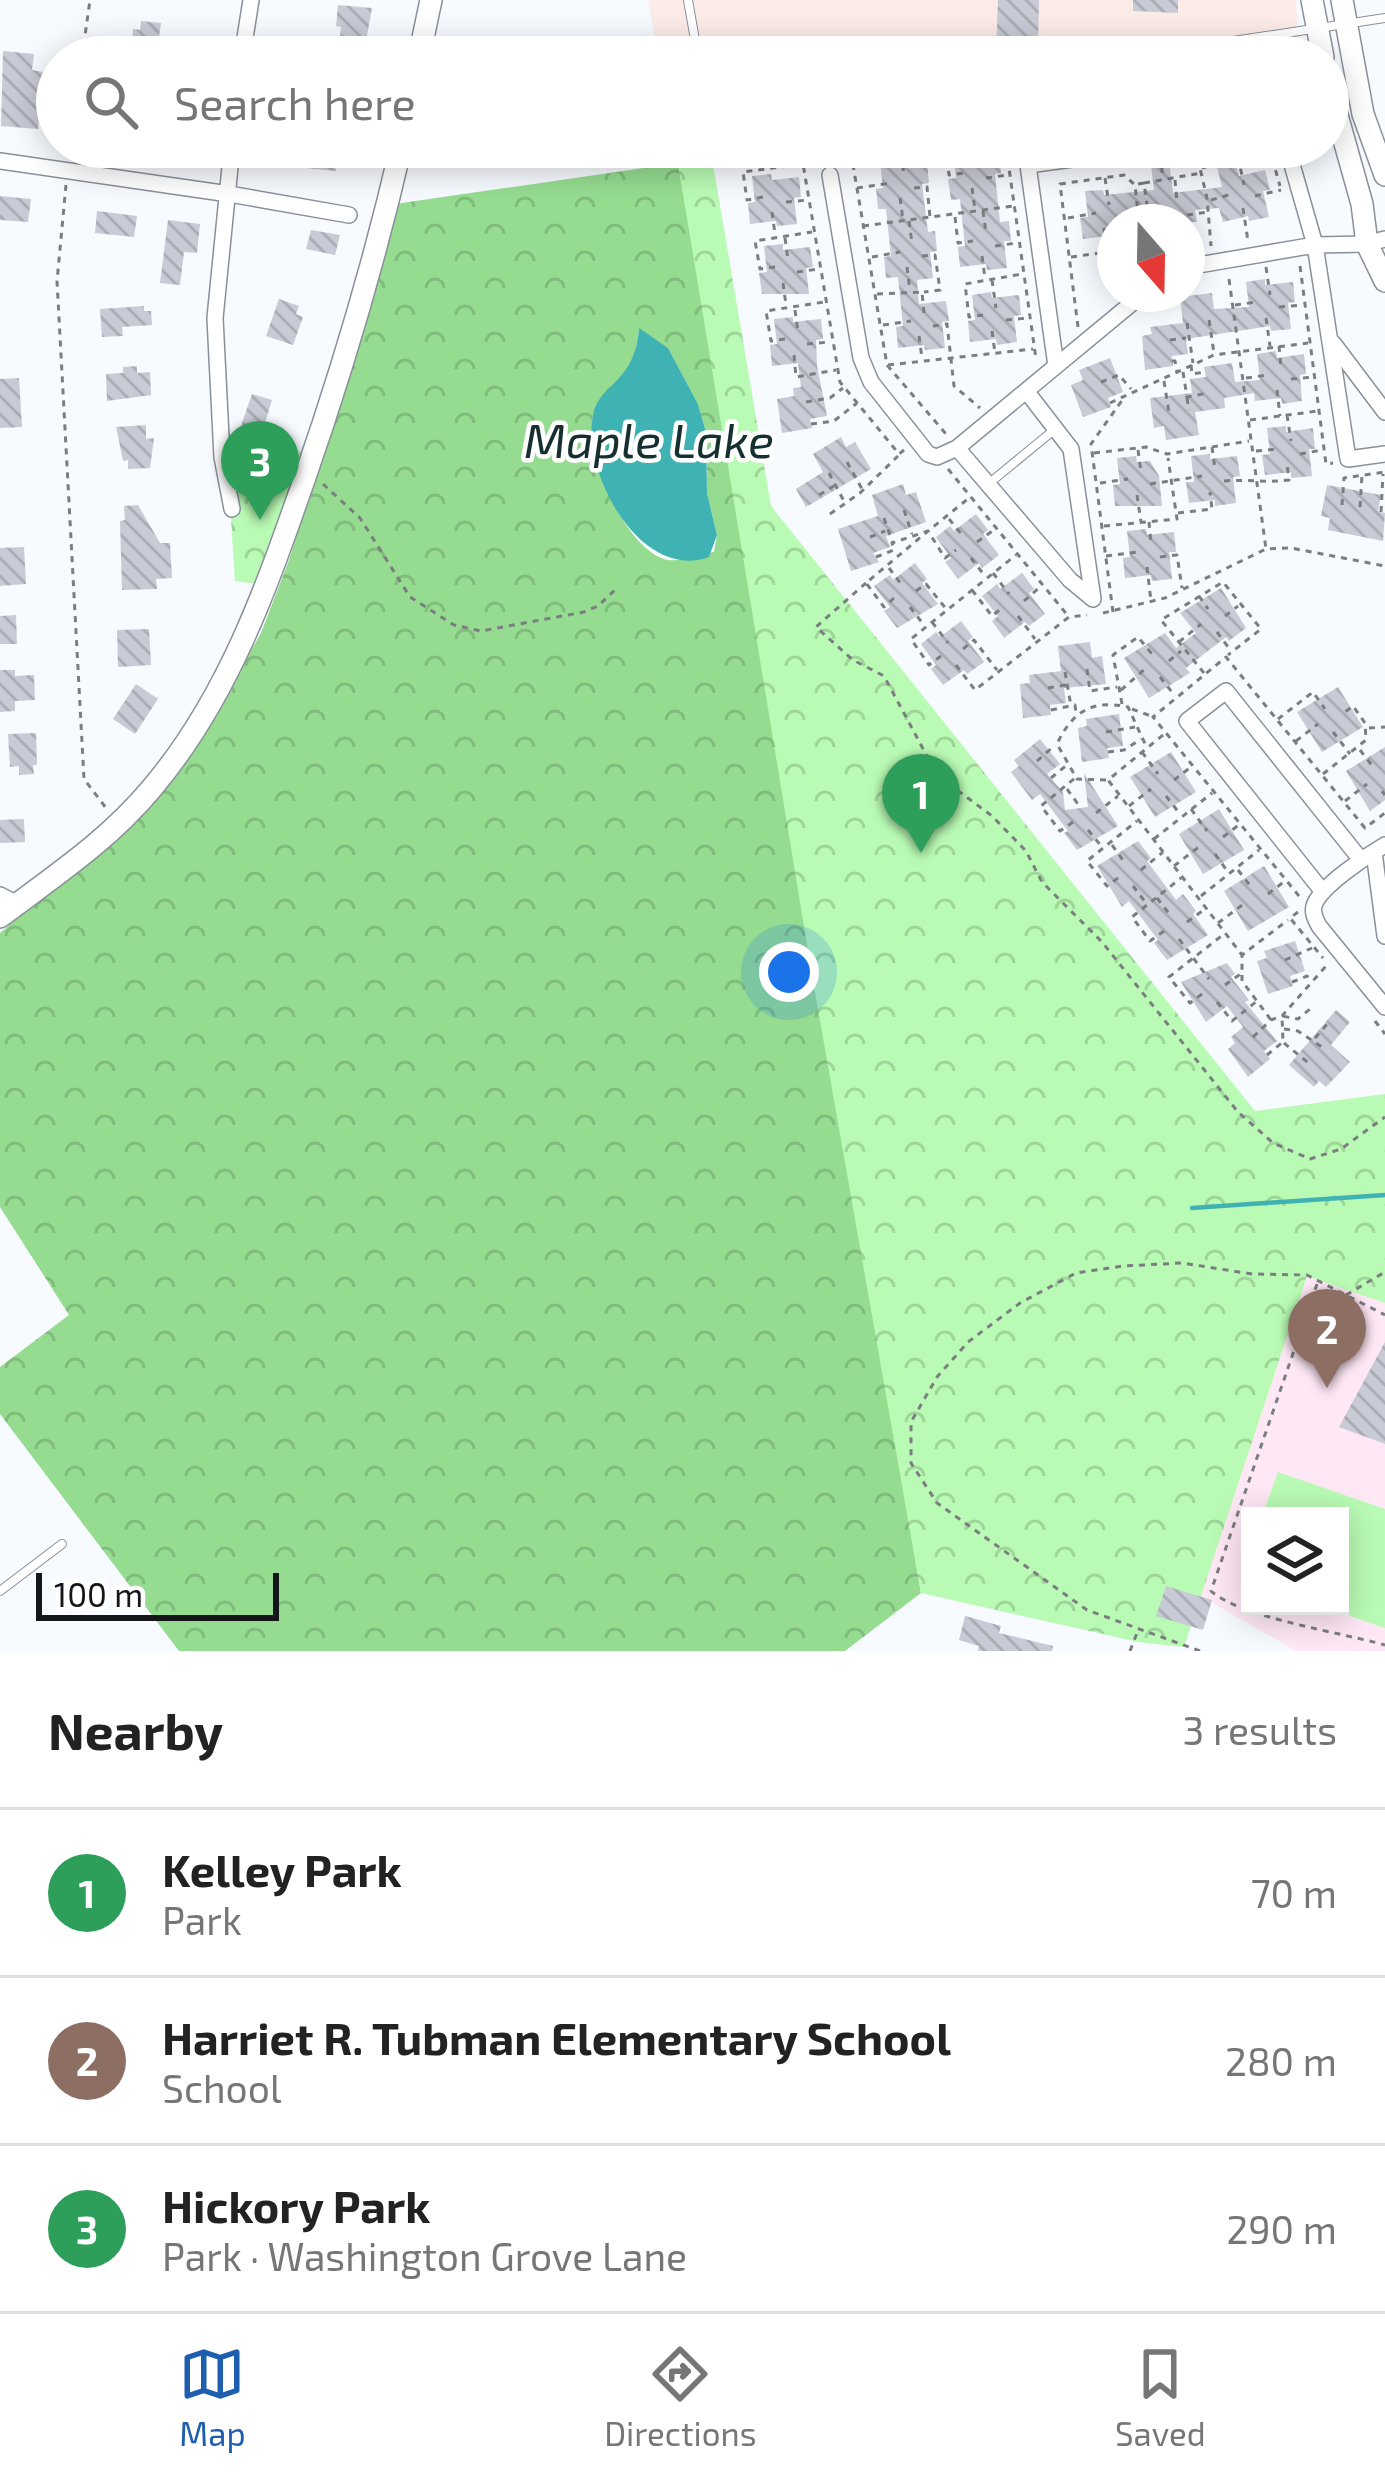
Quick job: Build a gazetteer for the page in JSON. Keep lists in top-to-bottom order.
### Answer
{
  "water": ["Maple Lake"],
  "scale_bar": "100 m",
  "north": "bottom",
  "page": {
    "search": "Search here",
    "pins": ["3", "1", "2"],
    "scale": "100 m",
    "heading": ["Nearby", "3 results"],
    "list": [
      {
        "mark": "1",
        "name": "Kelley Park",
        "note": "Park",
        "value": "70 m"
      },
      {
        "mark": "2",
        "name": "Harriet R. Tubman Elementary School",
        "note": "School",
        "value": "280 m"
      },
      {
        "mark": "3",
        "name": "Hickory Park",
        "note": "Park · Washington Grove Lane",
        "value": "290 m"
      }
    ],
    "nav": ["Map", "Directions", "Saved"]
  }
}
